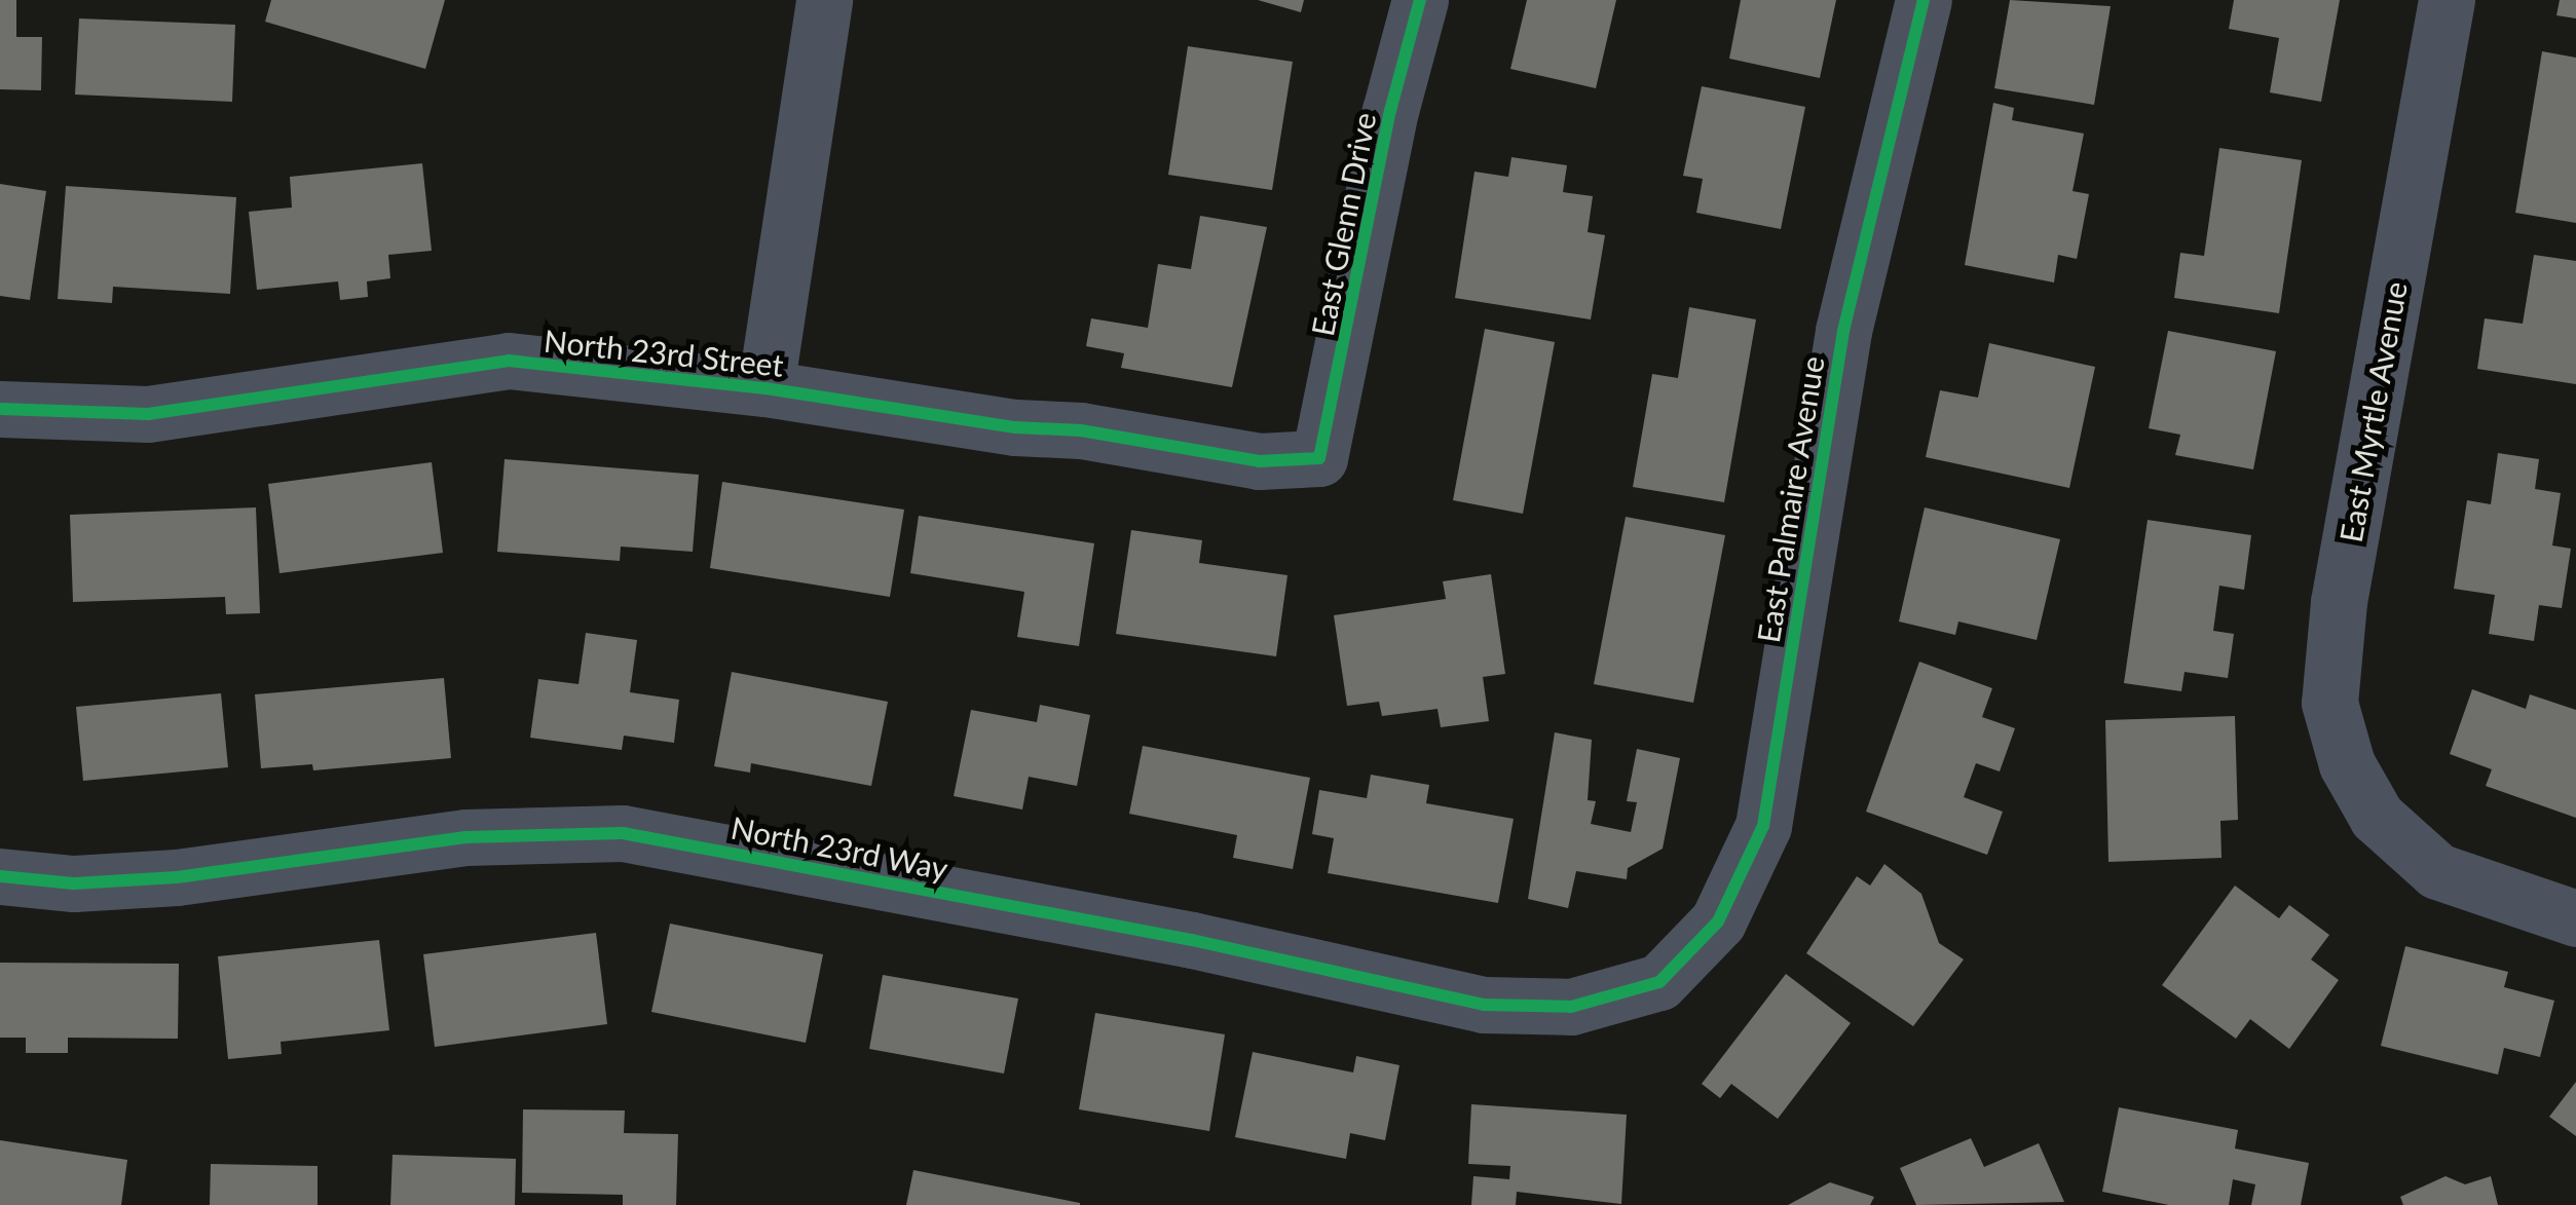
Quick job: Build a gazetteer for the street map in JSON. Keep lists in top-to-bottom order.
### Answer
{
  "streets": {
    "street": [
      "East Glenn Drive",
      "North 23rd Street",
      "East Myrtle Avenue",
      "East Palmaire Avenue",
      "North 23rd Way"
    ]
  },
  "crossings": [
    ["East Glenn Drive", "North 23rd Street"],
    ["East Palmaire Avenue", "North 23rd Way"]
  ]
}
